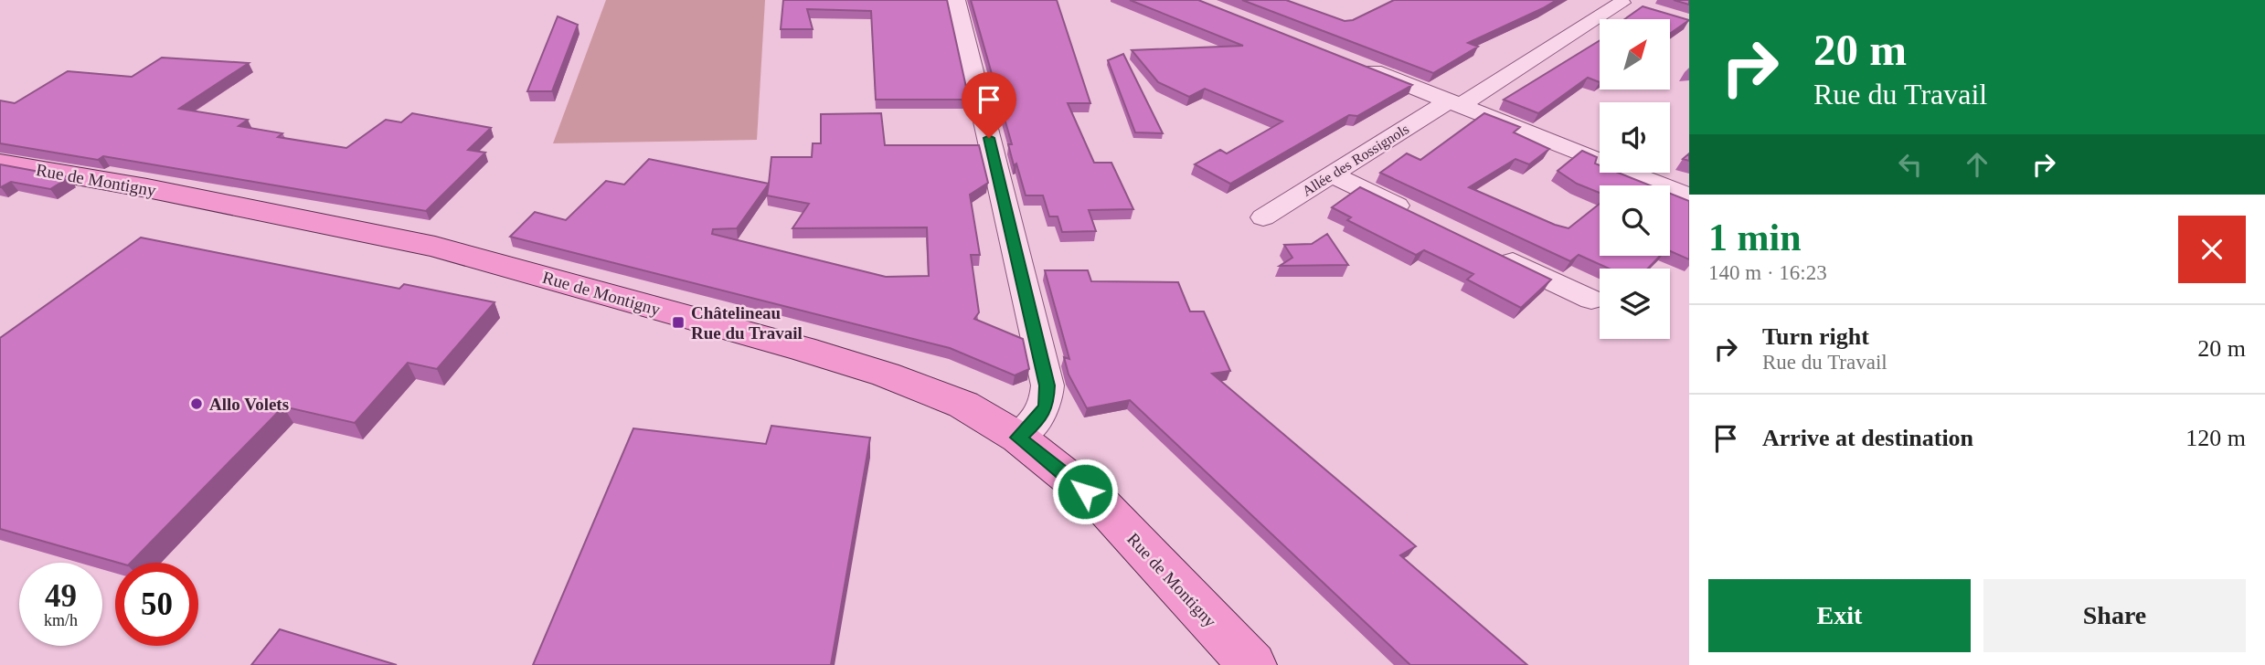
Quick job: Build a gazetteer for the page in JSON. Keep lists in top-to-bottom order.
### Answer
{
  "streets": {
    "main road": ["Rue de Montigny"],
    "street": ["Allée des Rossignols"]
  },
  "places": {
    "transit": ["Châtelineau Rue du Travail"],
    "other": ["Allo Volets"]
  },
  "north": "top right",
  "page": {
    "turn": ["20 m", "Rue du Travail"],
    "heading": ["1 min", "140 m · 16:23"],
    "list": [
      {
        "name": "Turn right",
        "note": "Rue du Travail",
        "value": "20 m"
      },
      {
        "name": "Arrive at destination",
        "value": "120 m"
      }
    ],
    "speed": "49 km/h",
    "limit": "50",
    "buttons": ["Exit", "Share"]
  }
}
